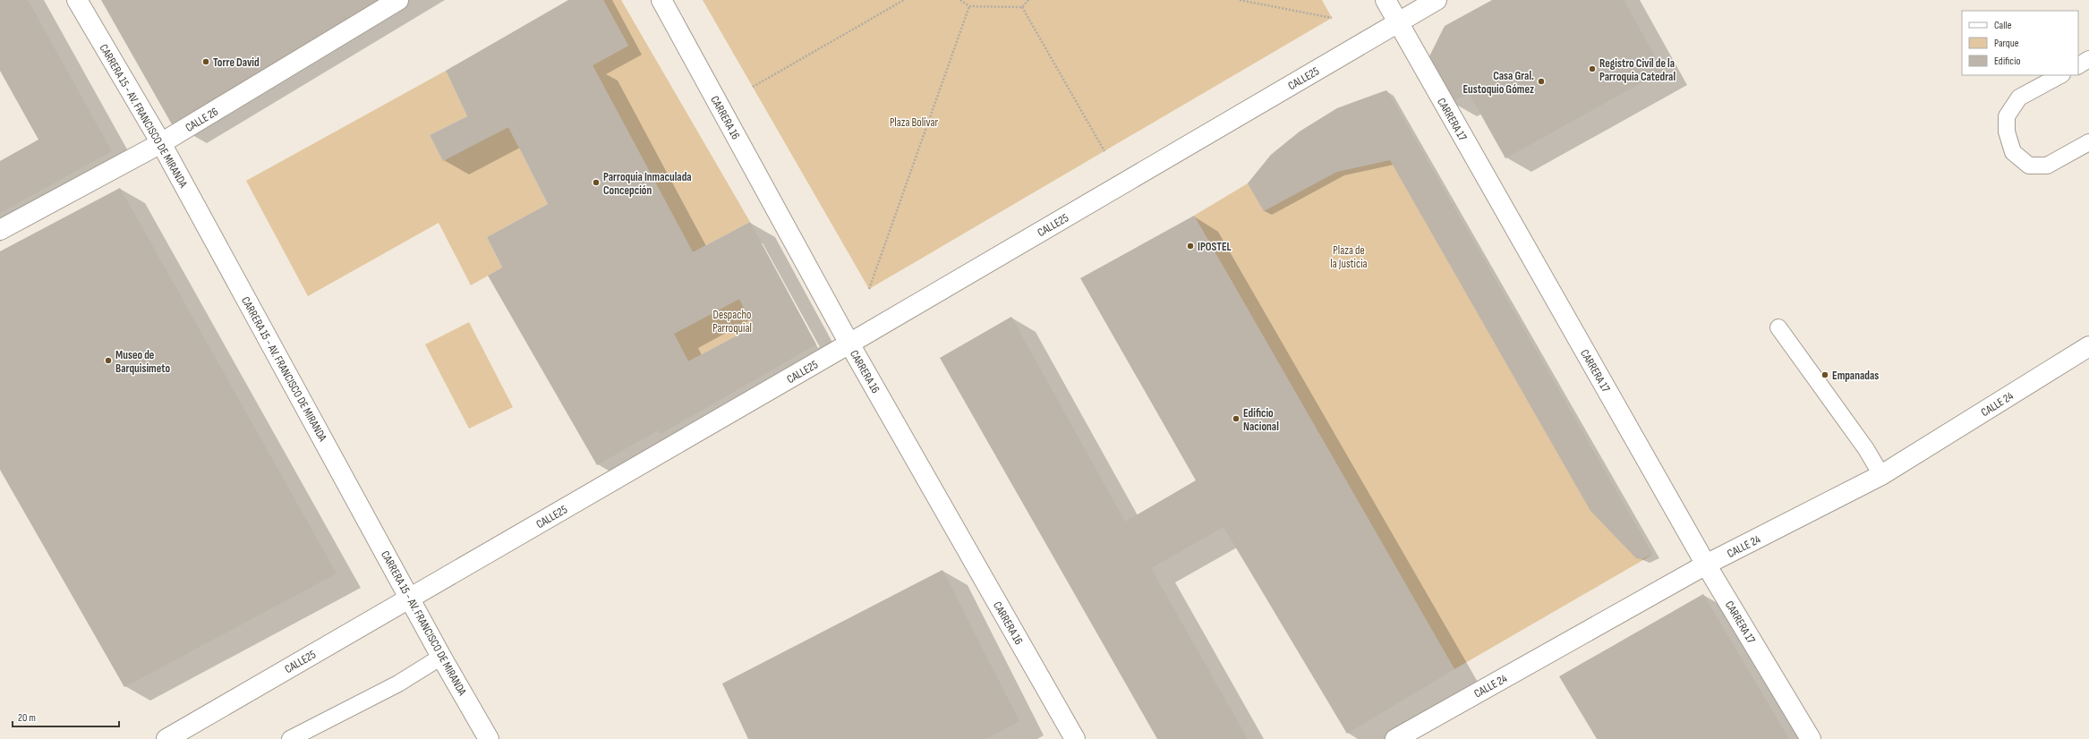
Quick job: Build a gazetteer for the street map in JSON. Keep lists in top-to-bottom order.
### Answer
{
  "streets": {
    "street": [
      "CALLE25",
      "CARRERA 15 - AV. FRANCISCO DE MIRANDA",
      "CARRERA 16",
      "CALLE 26",
      "CARRERA 17",
      "CALLE 24"
    ]
  },
  "crossings": [
    ["CALLE25", "CARRERA 15 - AV. FRANCISCO DE MIRANDA"],
    ["CALLE25", "CARRERA 16"],
    ["CALLE25", "CARRERA 17"],
    ["CARRERA 15 - AV. FRANCISCO DE MIRANDA", "CALLE 26"],
    ["CARRERA 17", "CALLE 24"]
  ],
  "parks": ["Plaza Bolívar", "Plaza de la Justicia", "Despacho Parroquial"],
  "places": [
    "Torre David",
    "Registro Civil de la Parroquia Catedral",
    "Casa Gral. Eustoquio Gómez",
    "Parroquia Inmaculada Concepción",
    "IPOSTEL",
    "Museo de Barquisimeto",
    "Empanadas",
    "Edificio Nacional"
  ],
  "legend": ["Calle", "Parque", "Edificio"],
  "scale_bar": "20 m"
}
